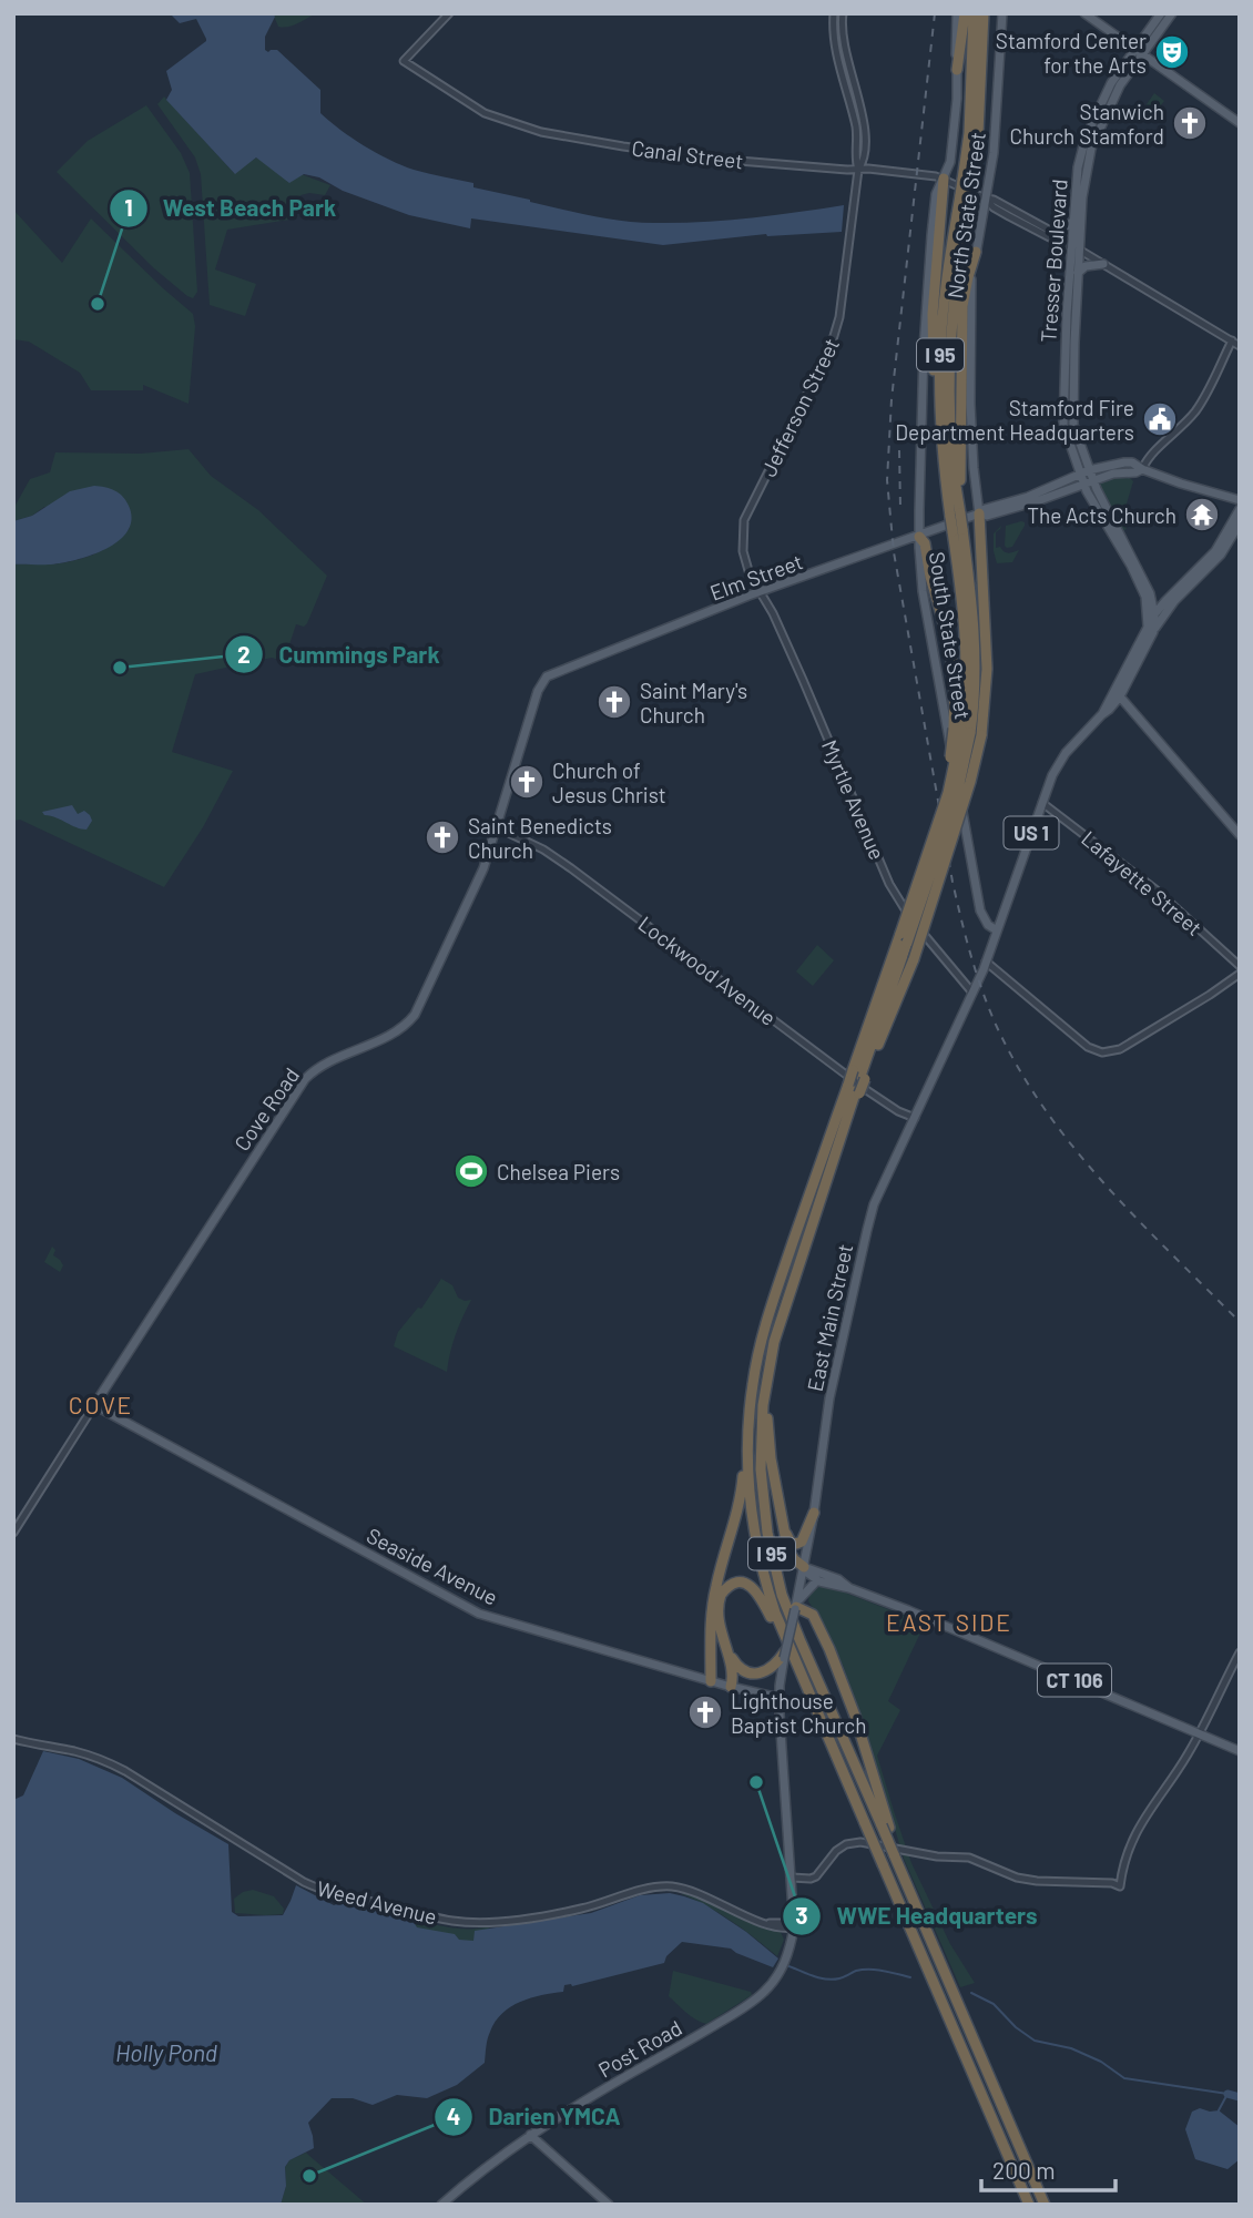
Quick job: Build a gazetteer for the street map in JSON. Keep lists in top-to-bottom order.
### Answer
{
  "streets": {
    "highway": ["I 95"],
    "main road": [
      "North State Street",
      "Tresser Boulevard",
      "Elm Street",
      "South State Street",
      "US 1",
      "Cove Road",
      "East Main Street",
      "Seaside Avenue",
      "CT 106",
      "Post Road"
    ],
    "street": [
      "Canal Street",
      "Jefferson Street",
      "Myrtle Avenue",
      "Lafayette Street",
      "Lockwood Avenue",
      "Weed Avenue"
    ]
  },
  "crossings": [
    ["Canal Street", "North State Street"],
    ["Canal Street", "Jefferson Street"],
    ["Canal Street", "South State Street"],
    ["North State Street", "Elm Street"],
    ["Tresser Boulevard", "Elm Street"],
    ["Tresser Boulevard", "US 1"],
    ["Tresser Boulevard", "East Main Street"],
    ["Jefferson Street", "Elm Street"],
    ["Jefferson Street", "Myrtle Avenue"],
    ["Elm Street", "South State Street"],
    ["Elm Street", "Myrtle Avenue"],
    ["Elm Street", "US 1"],
    ["Elm Street", "Cove Road"],
    ["Elm Street", "East Main Street"],
    ["South State Street", "East Main Street"],
    ["Myrtle Avenue", "East Main Street"],
    ["US 1", "East Main Street"],
    ["Lafayette Street", "East Main Street"],
    ["Lockwood Avenue", "Cove Road"],
    ["Lockwood Avenue", "East Main Street"],
    ["Cove Road", "Seaside Avenue"],
    ["East Main Street", "Seaside Avenue"],
    ["East Main Street", "CT 106"],
    ["East Main Street", "Weed Avenue"],
    ["East Main Street", "Post Road"]
  ],
  "districts": ["COVE", "EAST SIDE"],
  "water": ["Holly Pond"],
  "places": {
    "theatre": ["Stamford Center for the Arts"],
    "church": [
      "Stanwich Church Stamford",
      "Saint Mary's Church",
      "Church of Jesus Christ",
      "Saint Benedicts Church",
      "Lighthouse Baptist Church"
    ],
    "other": [
      "West Beach Park",
      "Cummings Park",
      "WWE Headquarters",
      "Darien YMCA"
    ],
    "public building": ["Stamford Fire Department Headquarters"],
    "temple": ["The Acts Church"],
    "sports": ["Chelsea Piers"]
  },
  "scale_bar": "200 m"
}
